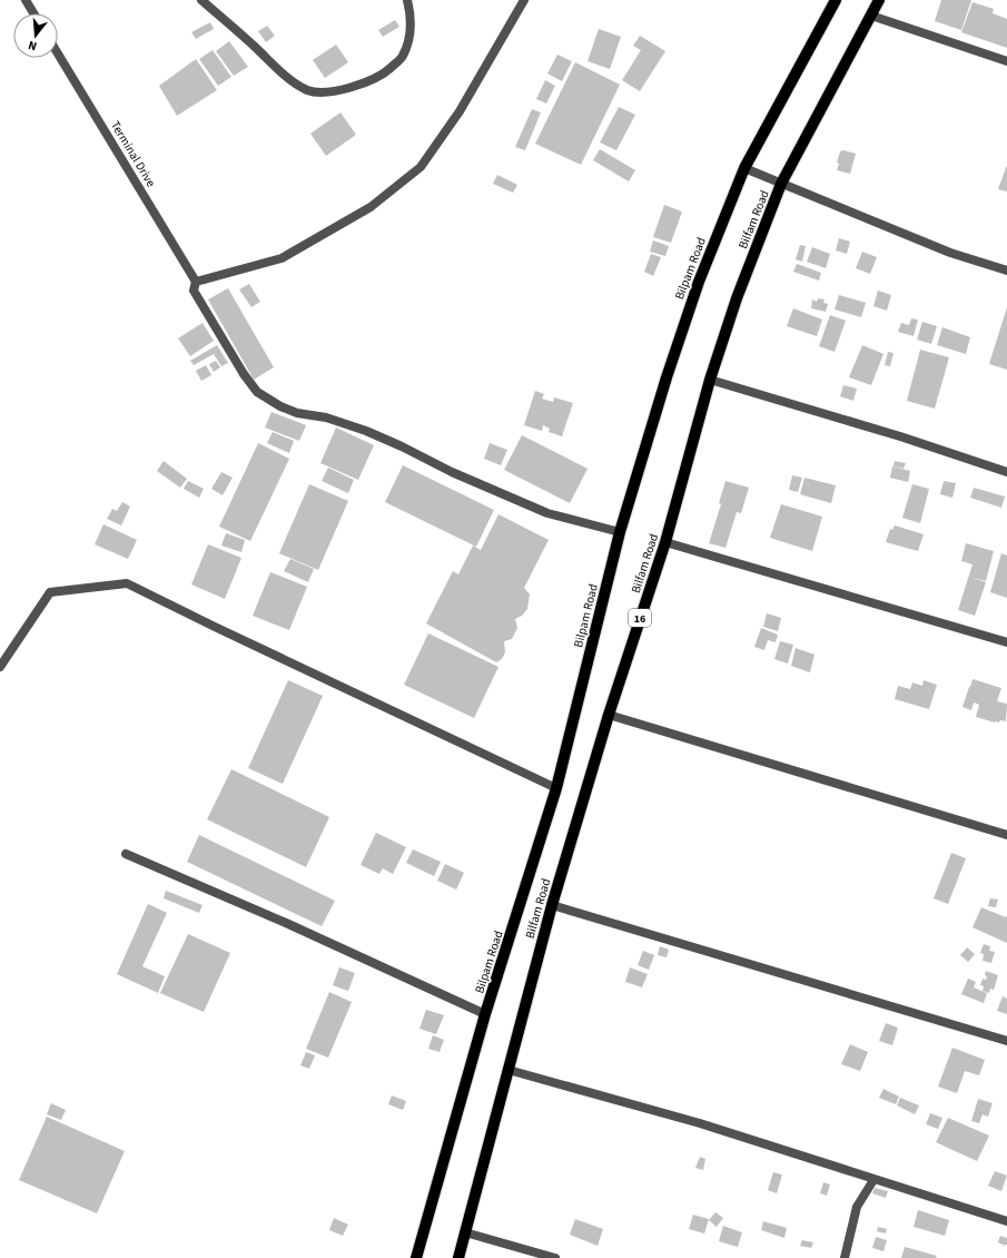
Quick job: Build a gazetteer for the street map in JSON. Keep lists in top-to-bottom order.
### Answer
{
  "streets": {
    "main road": ["Bilfam Road", "Bilpam Road", "16"],
    "street": ["Terminal Drive"]
  },
  "crossings": [
    ["Terminal Drive", "Bilpam Road"]
  ],
  "north": "bottom"
}
